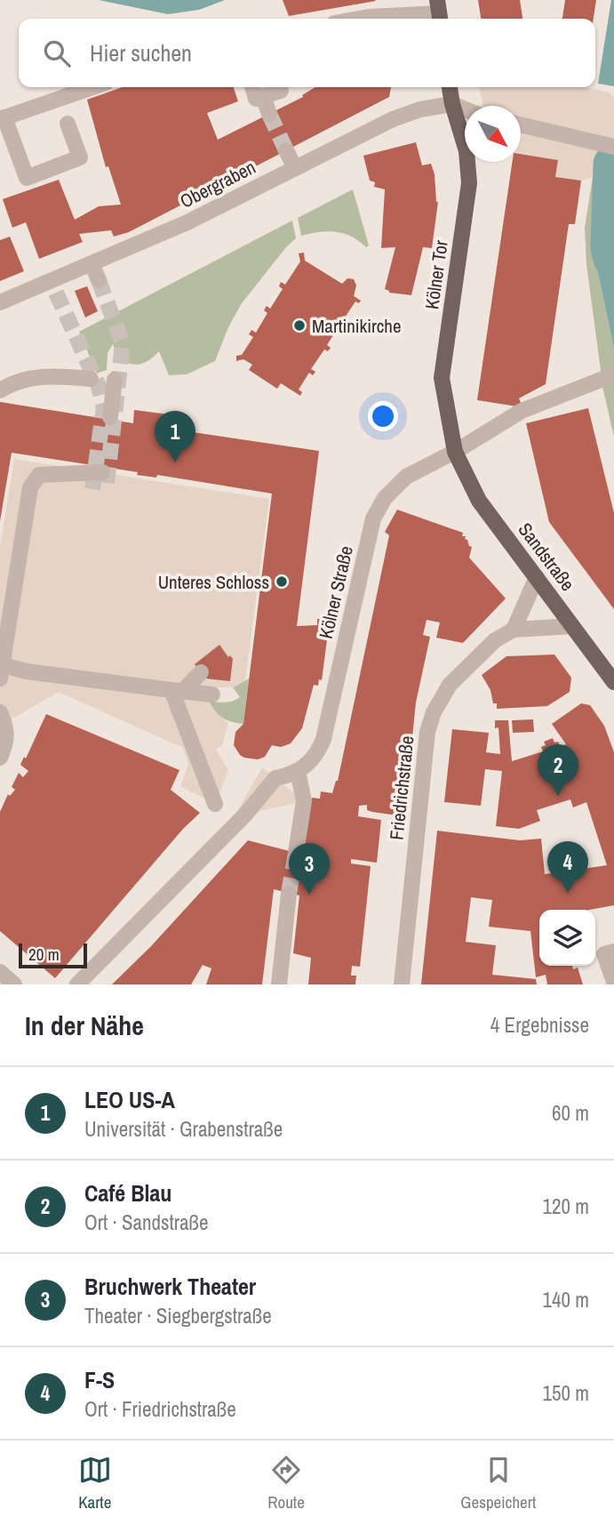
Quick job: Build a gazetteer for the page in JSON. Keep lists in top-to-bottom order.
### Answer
{
  "streets": {
    "main road": ["Kölner Tor", "Sandstraße"],
    "street": ["Obergraben", "Kölner Straße", "Friedrichstraße"]
  },
  "crossings": [
    ["Obergraben", "Kölner Tor"],
    ["Kölner Tor", "Sandstraße"],
    ["Kölner Tor", "Kölner Straße"],
    ["Sandstraße", "Kölner Straße"]
  ],
  "places": ["Martinikirche", "Unteres Schloss"],
  "scale_bar": "20 m",
  "north": "bottom right",
  "page": {
    "search": "Hier suchen",
    "pins": [
      "1",
      "2",
      "4",
      "3"
    ],
    "scale": "20 m",
    "heading": ["In der Nähe", "4 Ergebnisse"],
    "list": [
      {
        "mark": "1",
        "name": "LEO US-A",
        "note": "Universität · Grabenstraße",
        "value": "60 m"
      },
      {
        "mark": "2",
        "name": "Café Blau",
        "note": "Ort · Sandstraße",
        "value": "120 m"
      },
      {
        "mark": "3",
        "name": "Bruchwerk Theater",
        "note": "Theater · Siegbergstraße",
        "value": "140 m"
      },
      {
        "mark": "4",
        "name": "F-S",
        "note": "Ort · Friedrichstraße",
        "value": "150 m"
      }
    ],
    "nav": ["Karte", "Route", "Gespeichert"]
  }
}
